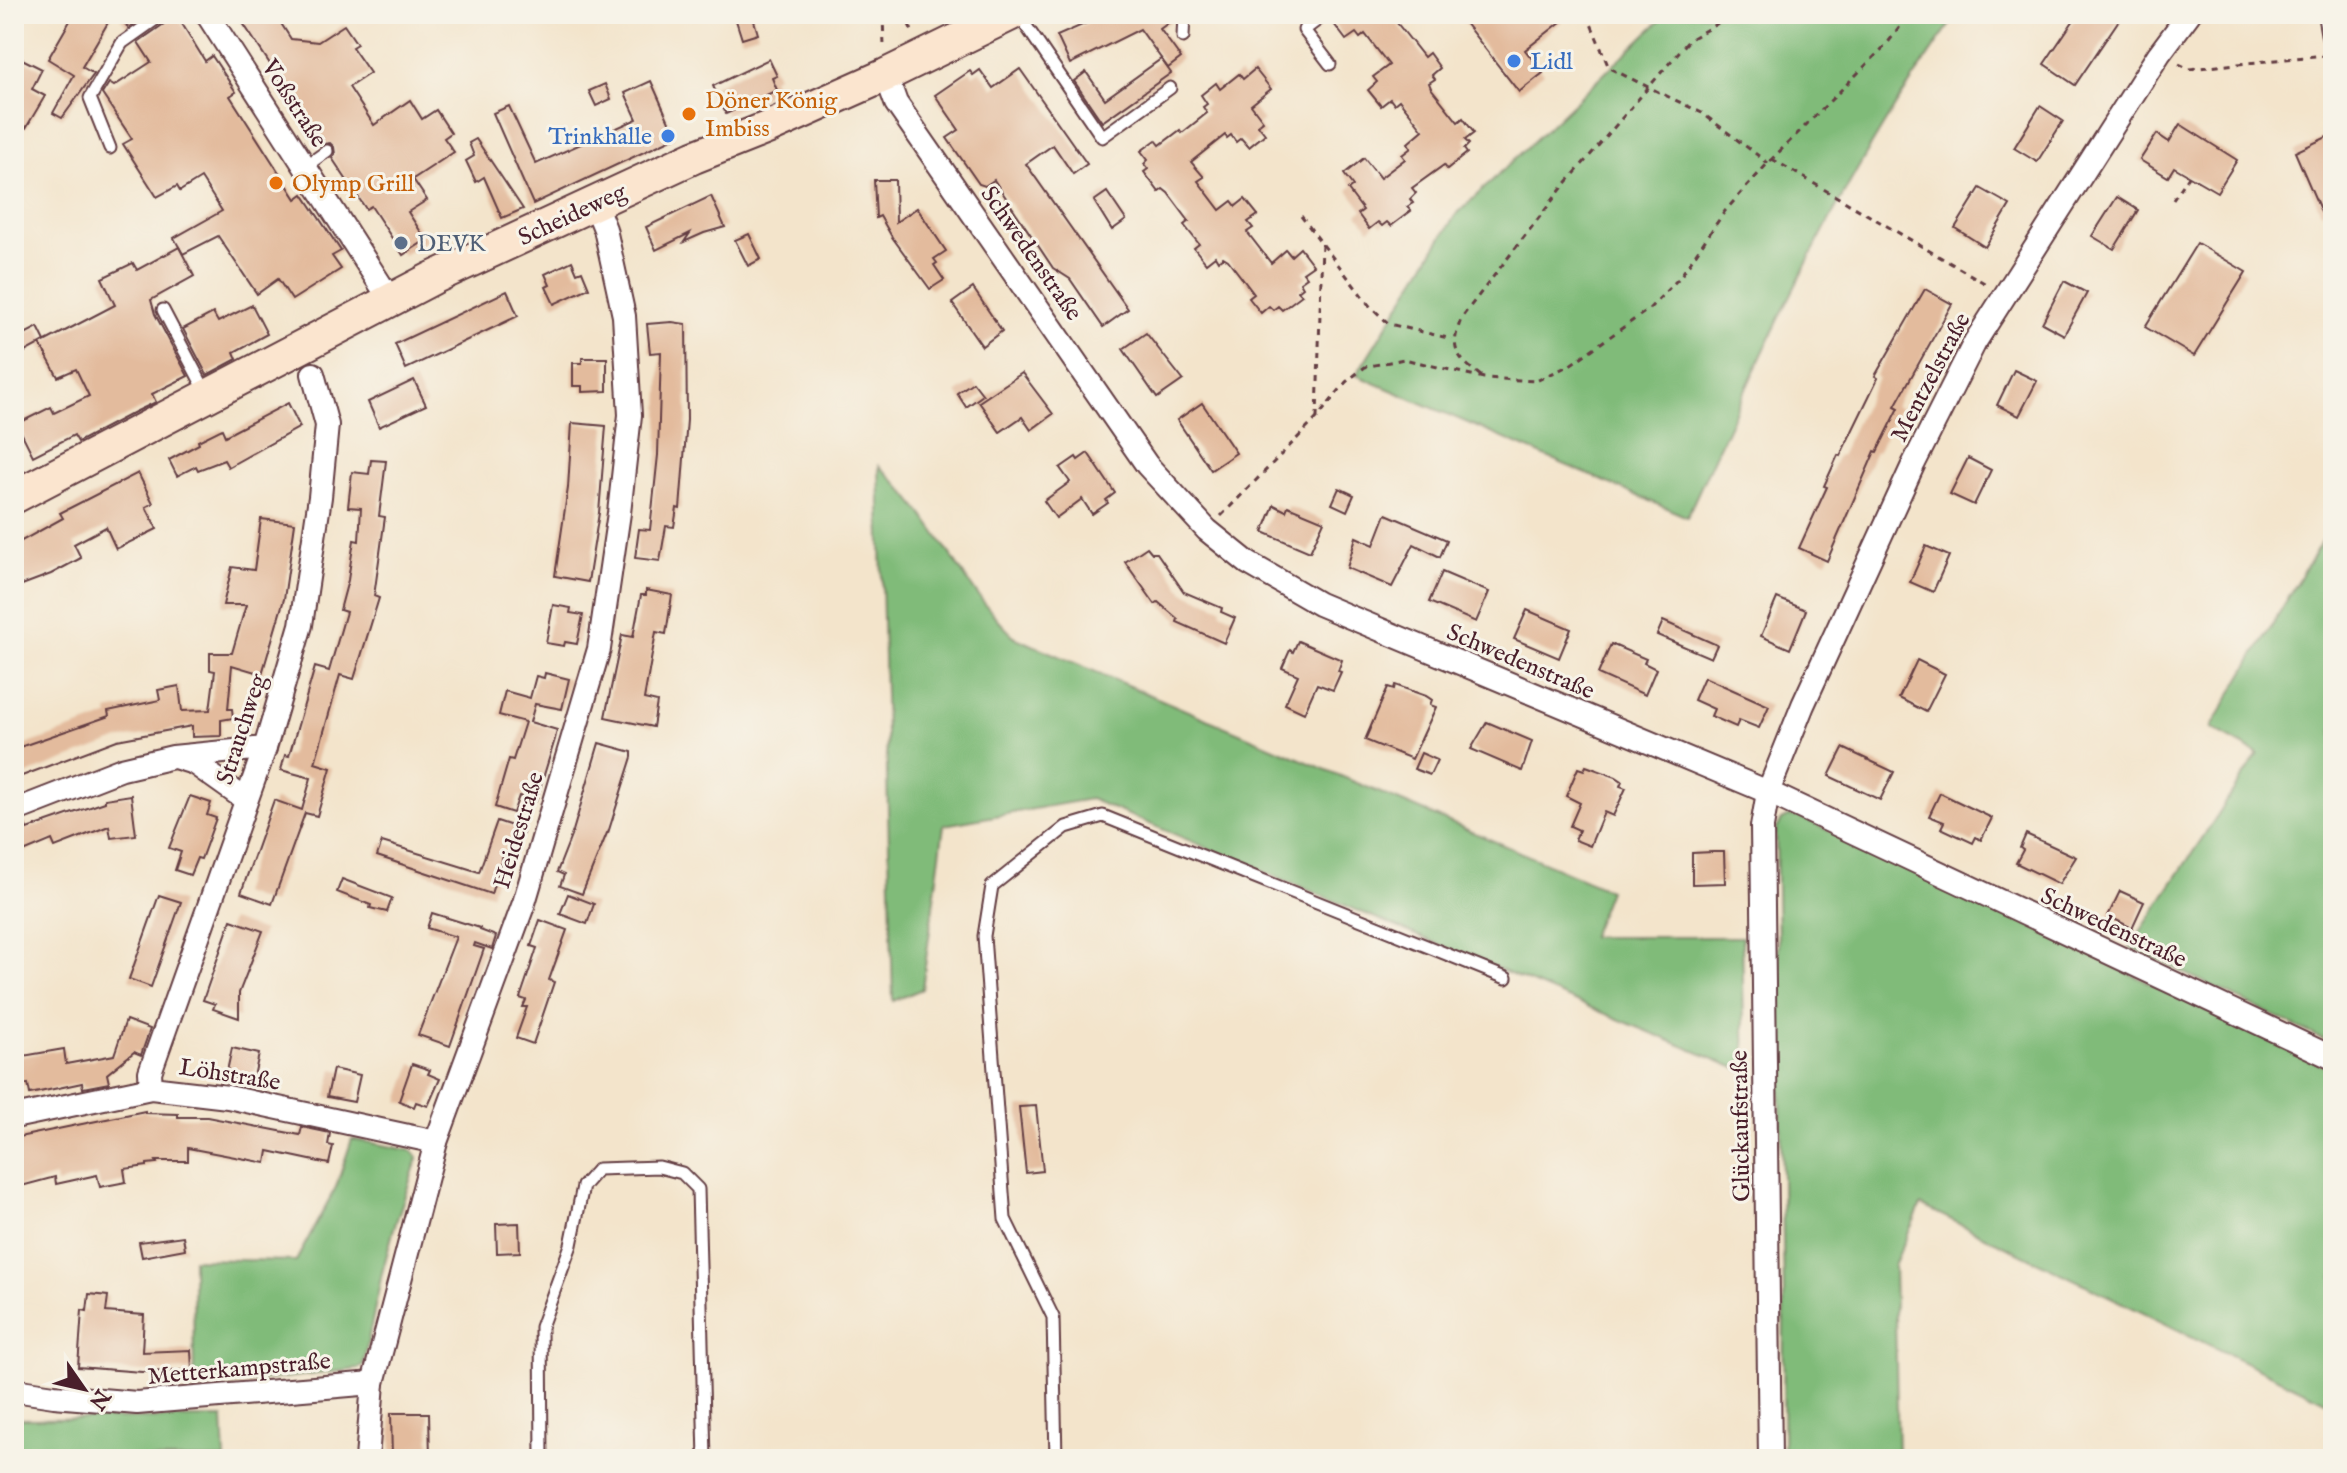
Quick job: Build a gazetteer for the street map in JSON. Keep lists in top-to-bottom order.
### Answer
{
  "streets": {
    "street": [
      "Voßstraße",
      "Scheideweg",
      "Schwedenstraße",
      "Mentzelstraße",
      "Strauchweg",
      "Heidestraße",
      "Löhstraße",
      "Glückaufstraße",
      "Metterkampstraße"
    ]
  },
  "crossings": [
    ["Voßstraße", "Scheideweg"],
    ["Scheideweg", "Schwedenstraße"],
    ["Scheideweg", "Heidestraße"],
    ["Schwedenstraße", "Mentzelstraße"],
    ["Schwedenstraße", "Glückaufstraße"],
    ["Mentzelstraße", "Glückaufstraße"],
    ["Strauchweg", "Löhstraße"],
    ["Heidestraße", "Löhstraße"],
    ["Heidestraße", "Metterkampstraße"]
  ],
  "places": [
    "Lidl",
    "Döner König Imbiss",
    "Trinkhalle",
    "Olymp Grill",
    "DEVK"
  ],
  "north": "bottom right"
}
